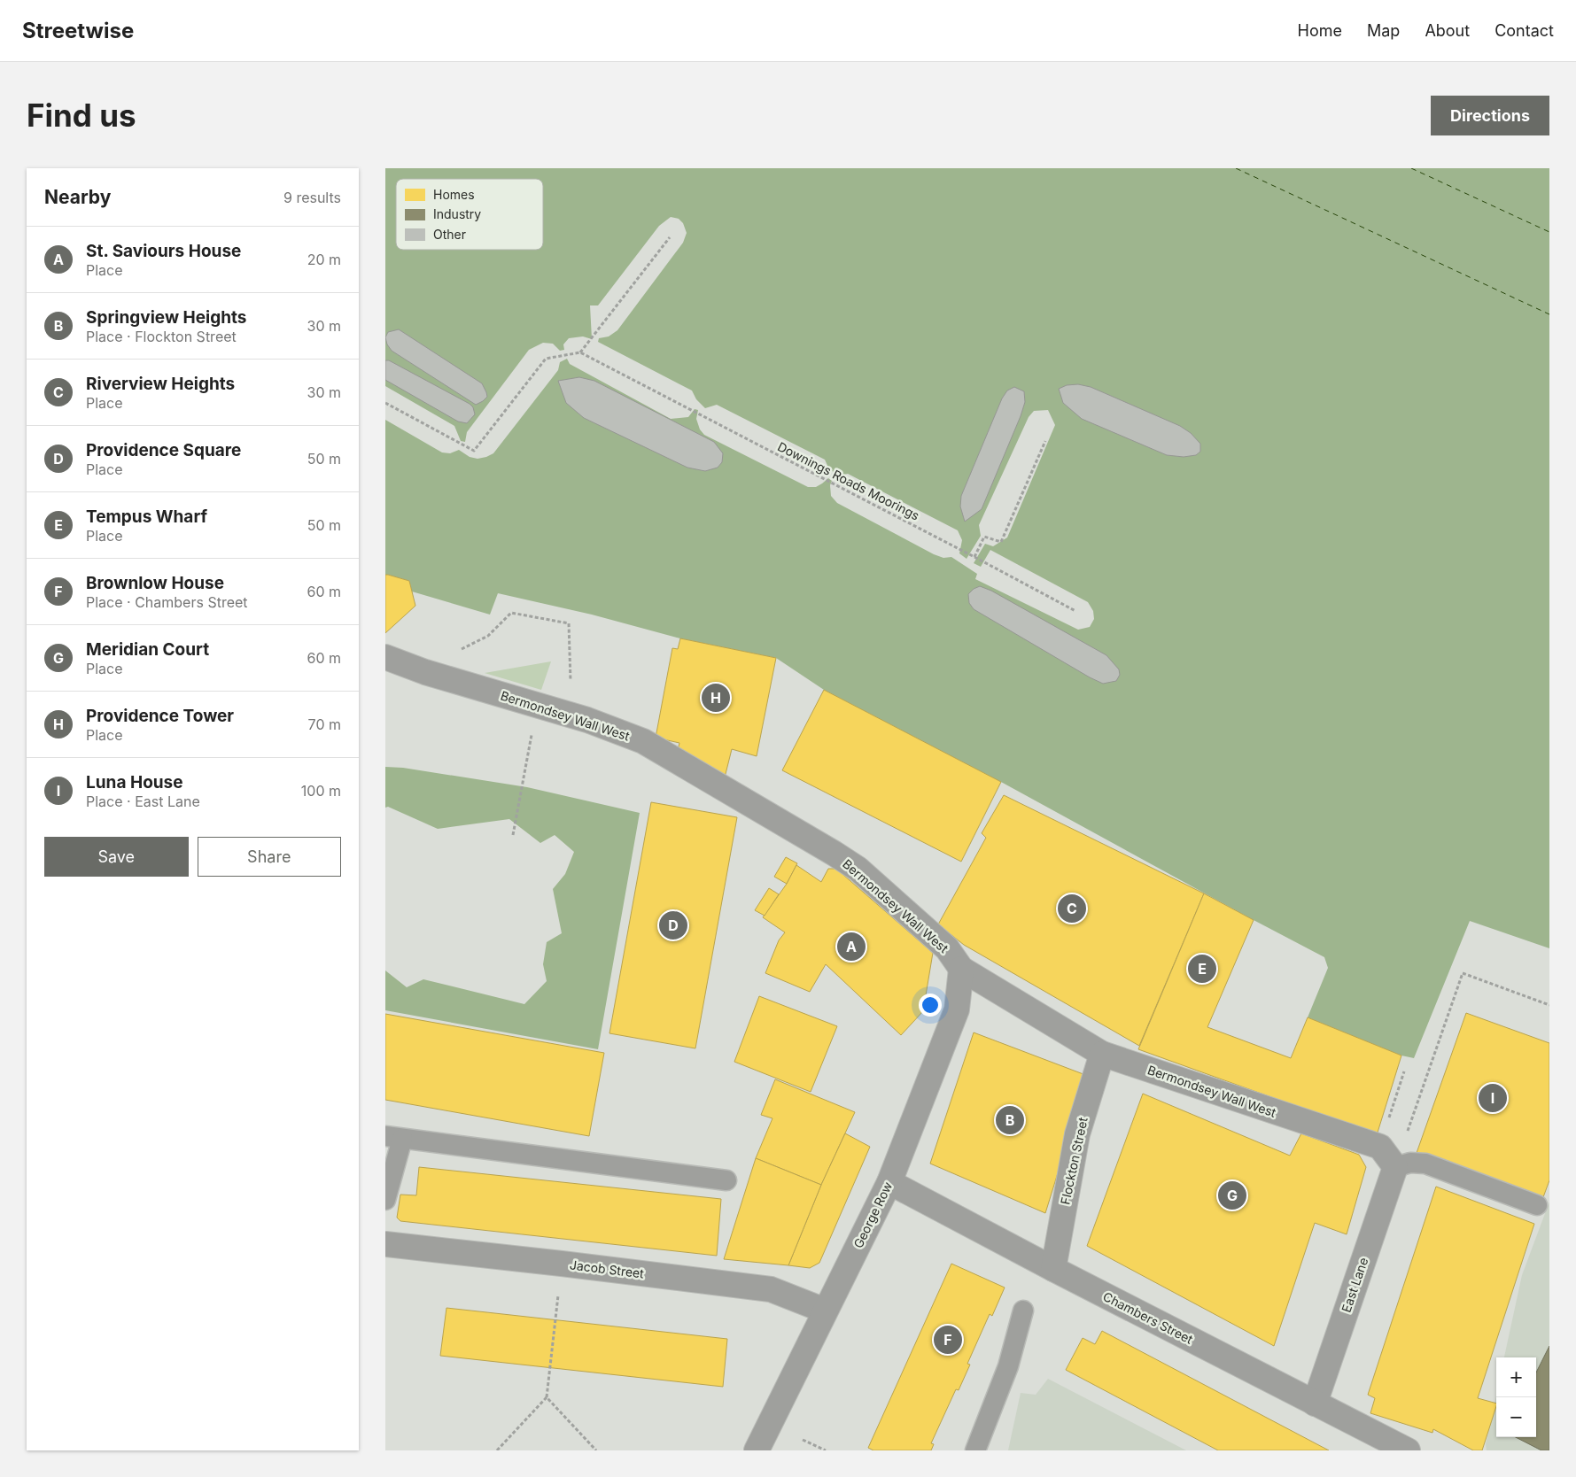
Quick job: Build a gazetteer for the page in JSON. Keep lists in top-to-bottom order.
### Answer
{
  "streets": {
    "street": [
      "Bermondsey Wall West",
      "Flockton Street",
      "George Row",
      "Jacob Street",
      "East Lane",
      "Chambers Street"
    ],
    "path": ["Downings Roads Moorings"]
  },
  "crossings": [
    ["Bermondsey Wall West", "Flockton Street"],
    ["Bermondsey Wall West", "George Row"],
    ["Bermondsey Wall West", "East Lane"],
    ["Flockton Street", "Chambers Street"],
    ["George Row", "Jacob Street"],
    ["George Row", "Chambers Street"],
    ["East Lane", "Chambers Street"]
  ],
  "legend": ["Homes", "Industry", "Other"],
  "page": {
    "header": "Streetwise",
    "nav": [
      "Home",
      "Map",
      "About",
      "Contact"
    ],
    "buttons": [
      "Directions",
      ["Save", "Share"]
    ],
    "title": "Find us",
    "heading": ["Nearby", "9 results"],
    "list": [
      {
        "mark": "A",
        "name": "St. Saviours House",
        "note": "Place",
        "value": "20 m"
      },
      {
        "mark": "B",
        "name": "Springview Heights",
        "note": "Place · Flockton Street",
        "value": "30 m"
      },
      {
        "mark": "C",
        "name": "Riverview Heights",
        "note": "Place",
        "value": "30 m"
      },
      {
        "mark": "D",
        "name": "Providence Square",
        "note": "Place",
        "value": "50 m"
      },
      {
        "mark": "E",
        "name": "Tempus Wharf",
        "note": "Place",
        "value": "50 m"
      },
      {
        "mark": "F",
        "name": "Brownlow House",
        "note": "Place · Chambers Street",
        "value": "60 m"
      },
      {
        "mark": "G",
        "name": "Meridian Court",
        "note": "Place",
        "value": "60 m"
      },
      {
        "mark": "H",
        "name": "Providence Tower",
        "note": "Place",
        "value": "70 m"
      },
      {
        "mark": "I",
        "name": "Luna House",
        "note": "Place · East Lane",
        "value": "100 m"
      }
    ],
    "pins": [
      "H",
      "C",
      "D",
      "A",
      "E",
      "I",
      "B",
      "G",
      "F"
    ],
    "map_buttons": ["+", "−"]
  }
}
